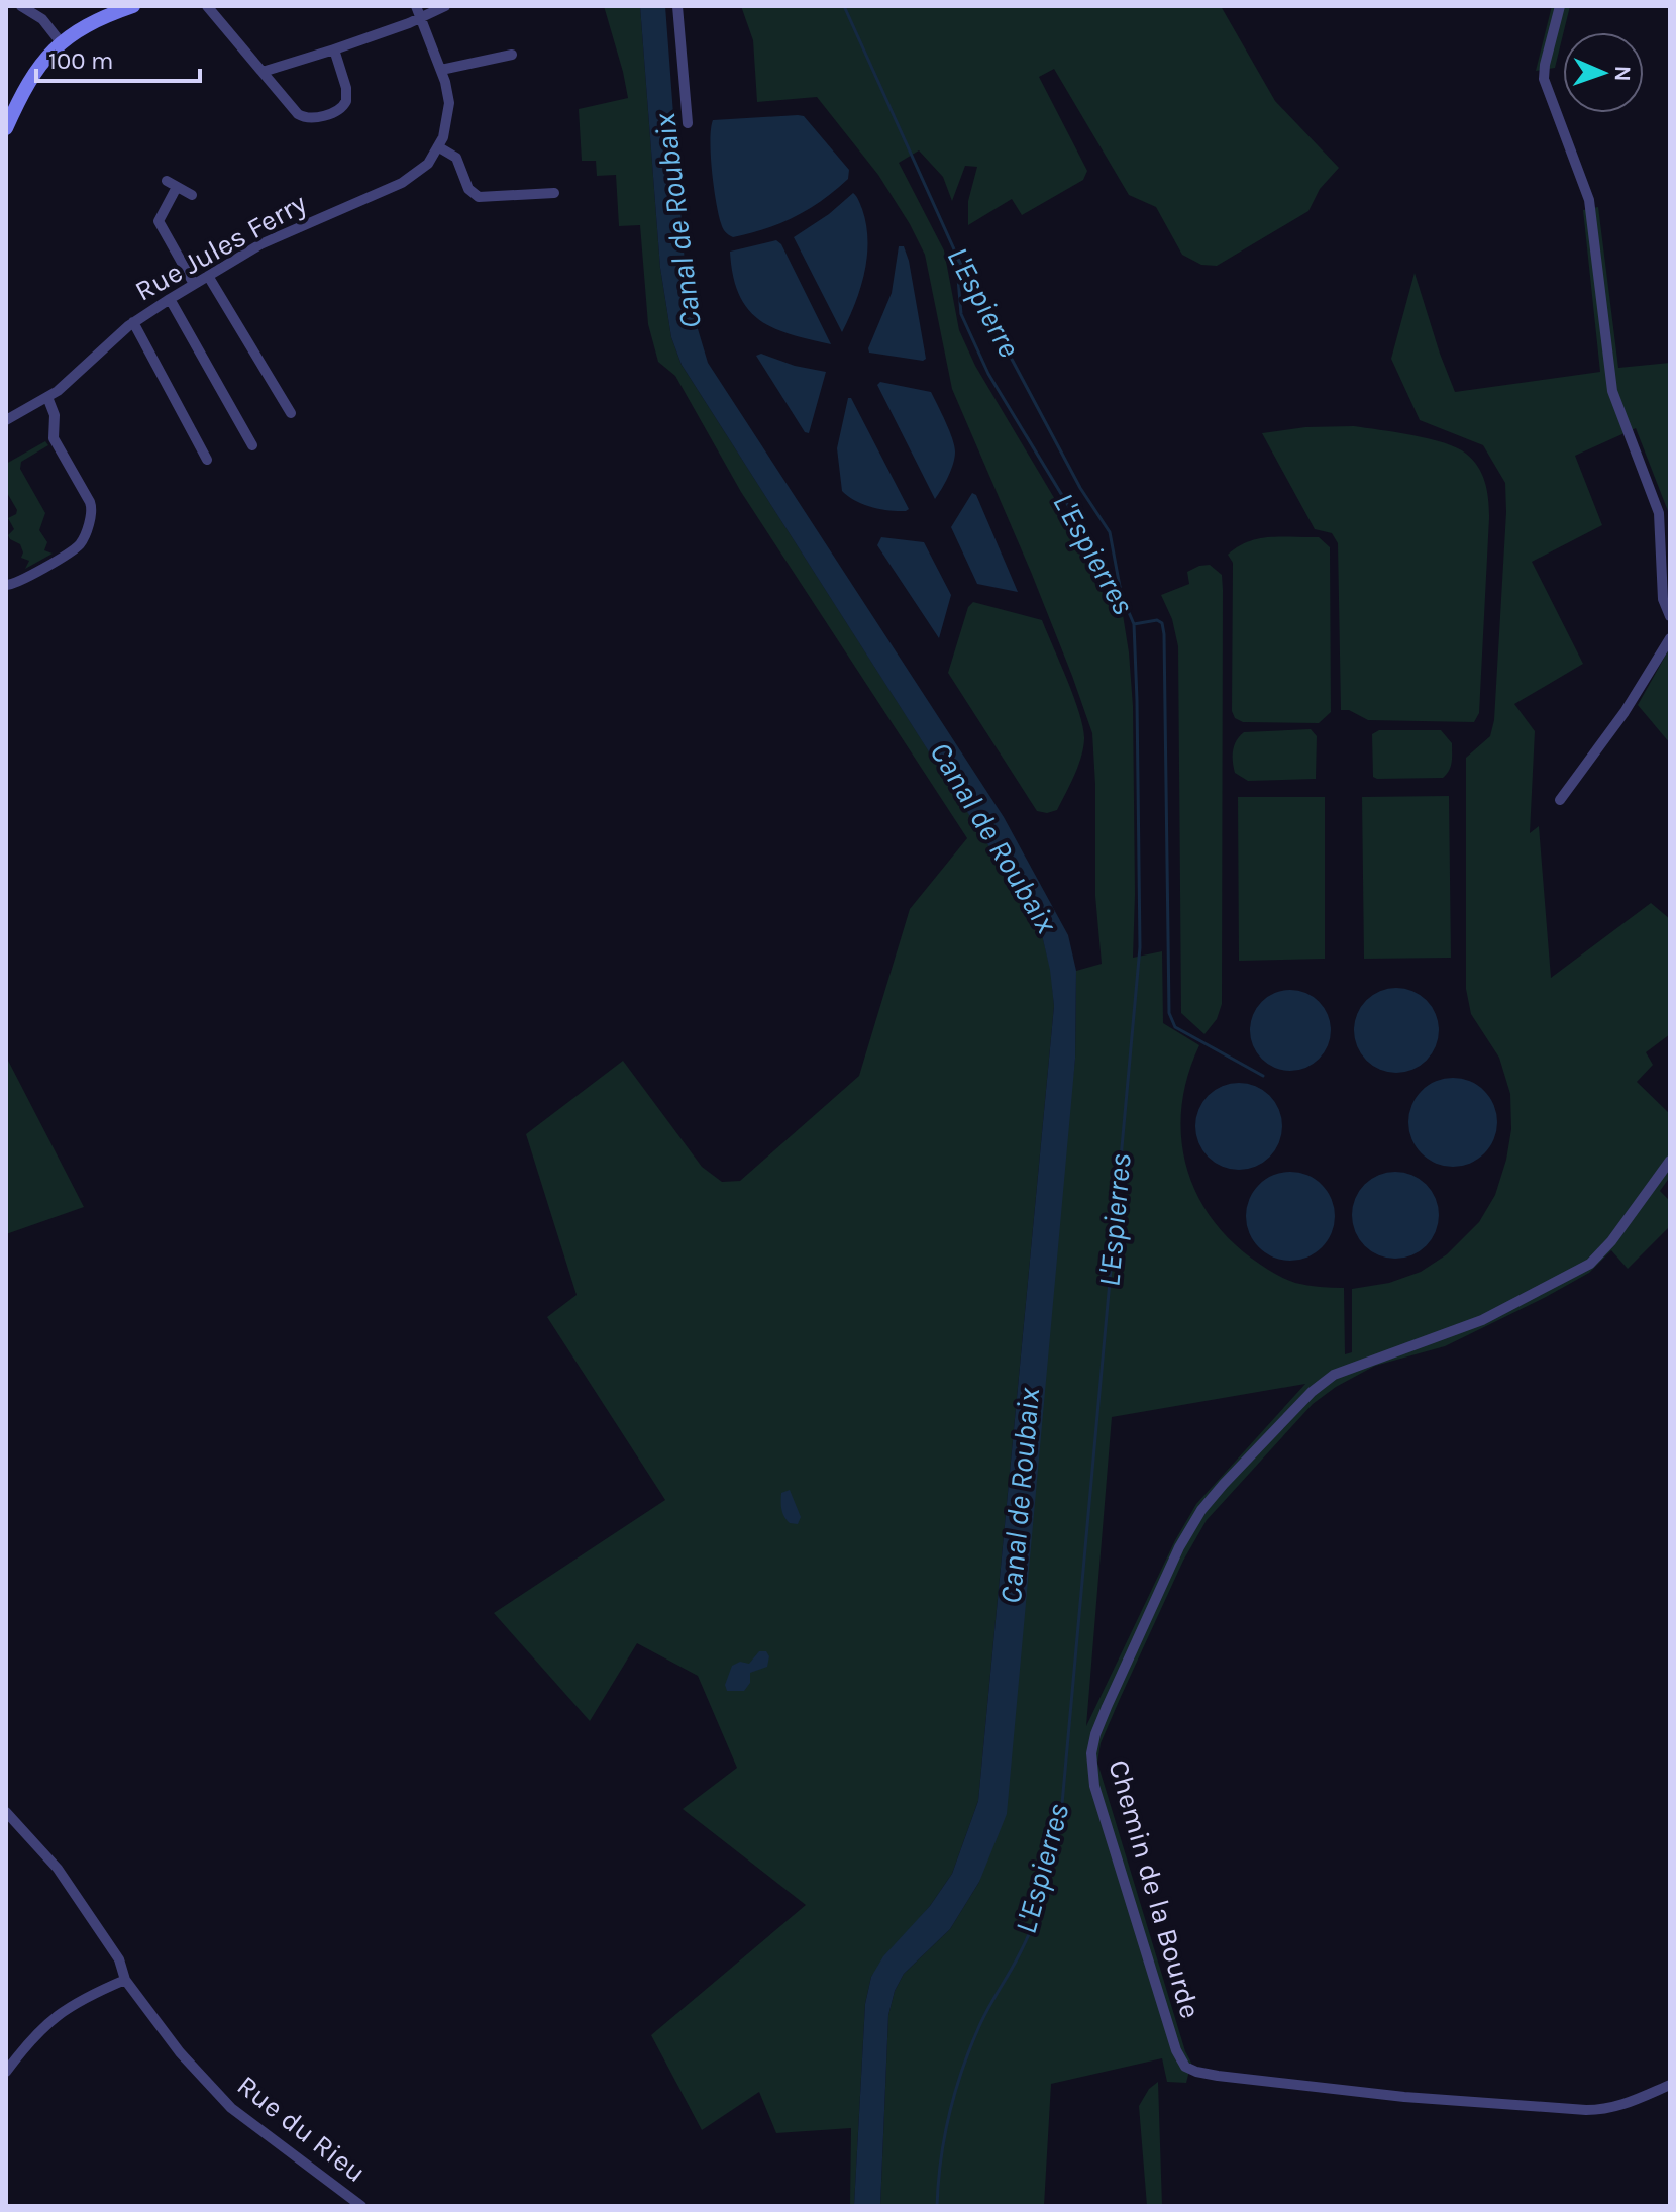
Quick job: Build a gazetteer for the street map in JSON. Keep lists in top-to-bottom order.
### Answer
{
  "streets": {
    "street": ["Rue Jules Ferry", "Chemin de la Bourde", "Rue du Rieu"]
  },
  "water": ["Canal de Roubaix", "L'Espierre", "L'Espierres"],
  "scale_bar": "100 m",
  "north": "right"
}
